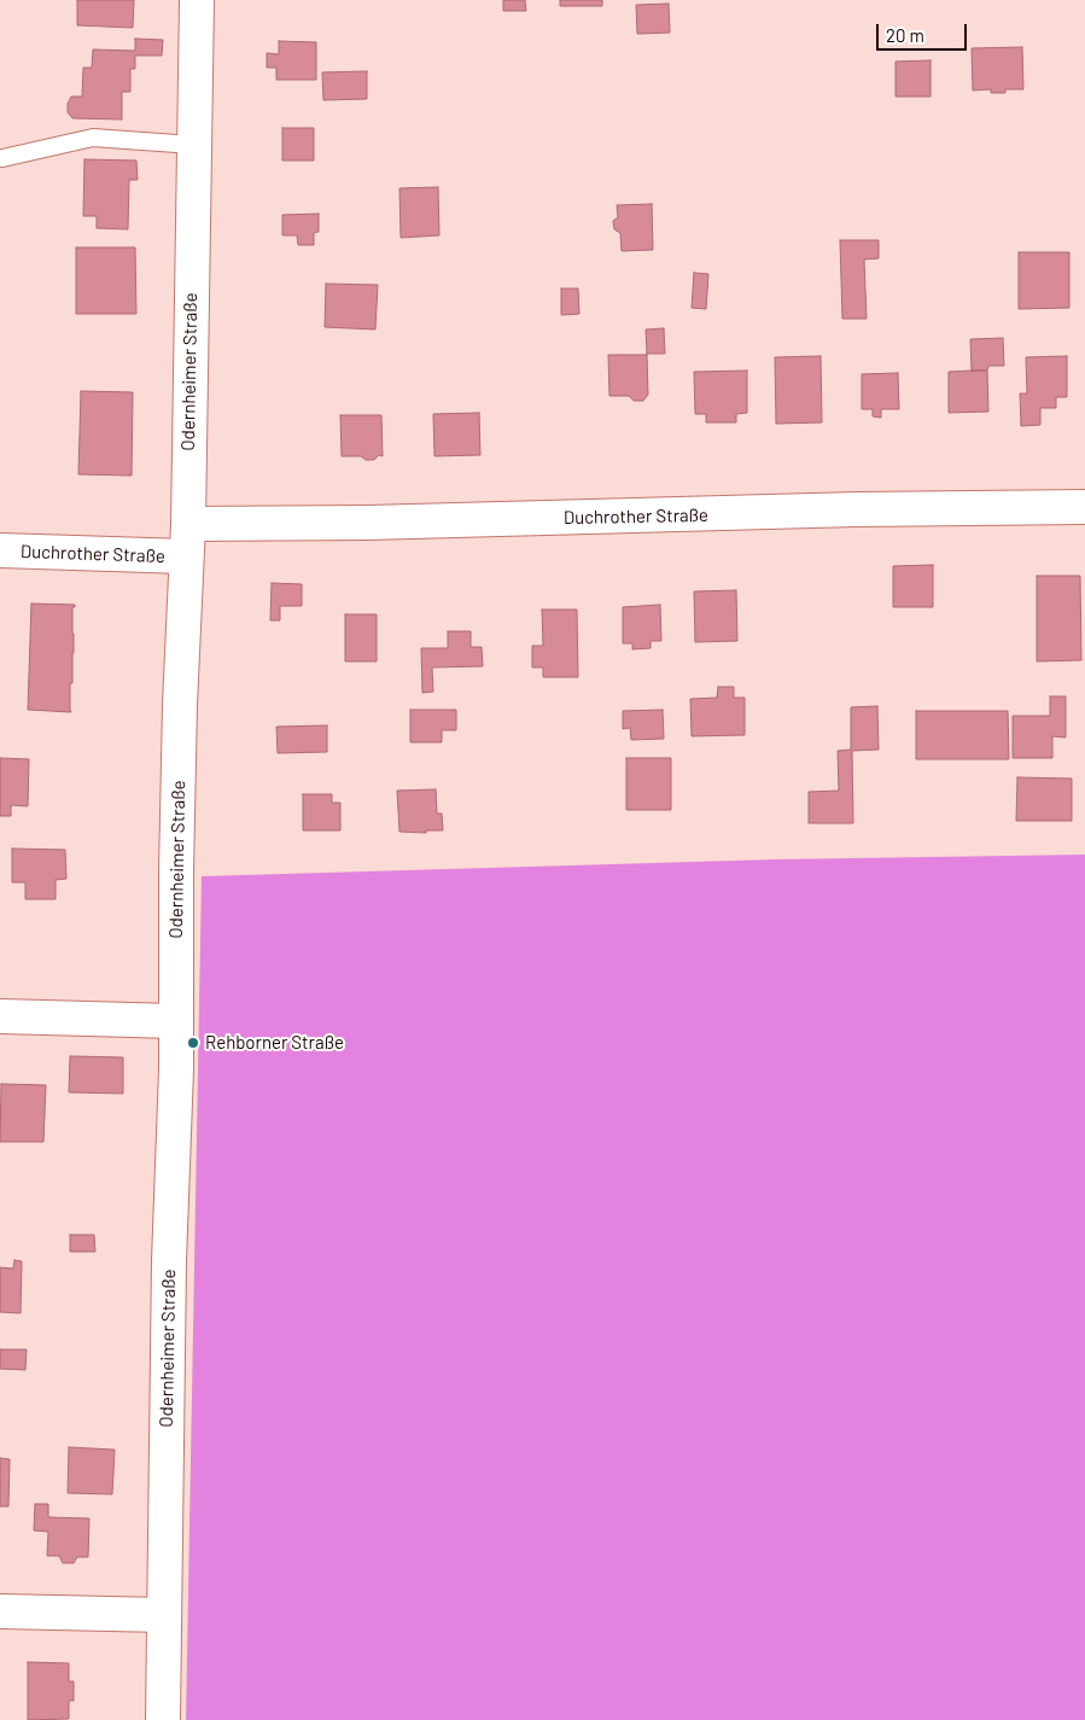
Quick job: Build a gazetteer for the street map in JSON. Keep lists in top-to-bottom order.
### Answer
{
  "streets": {
    "street": ["Odernheimer Straße", "Duchrother Straße"]
  },
  "crossings": [
    ["Odernheimer Straße", "Duchrother Straße"]
  ],
  "places": ["Rehborner Straße"],
  "scale_bar": "20 m"
}
